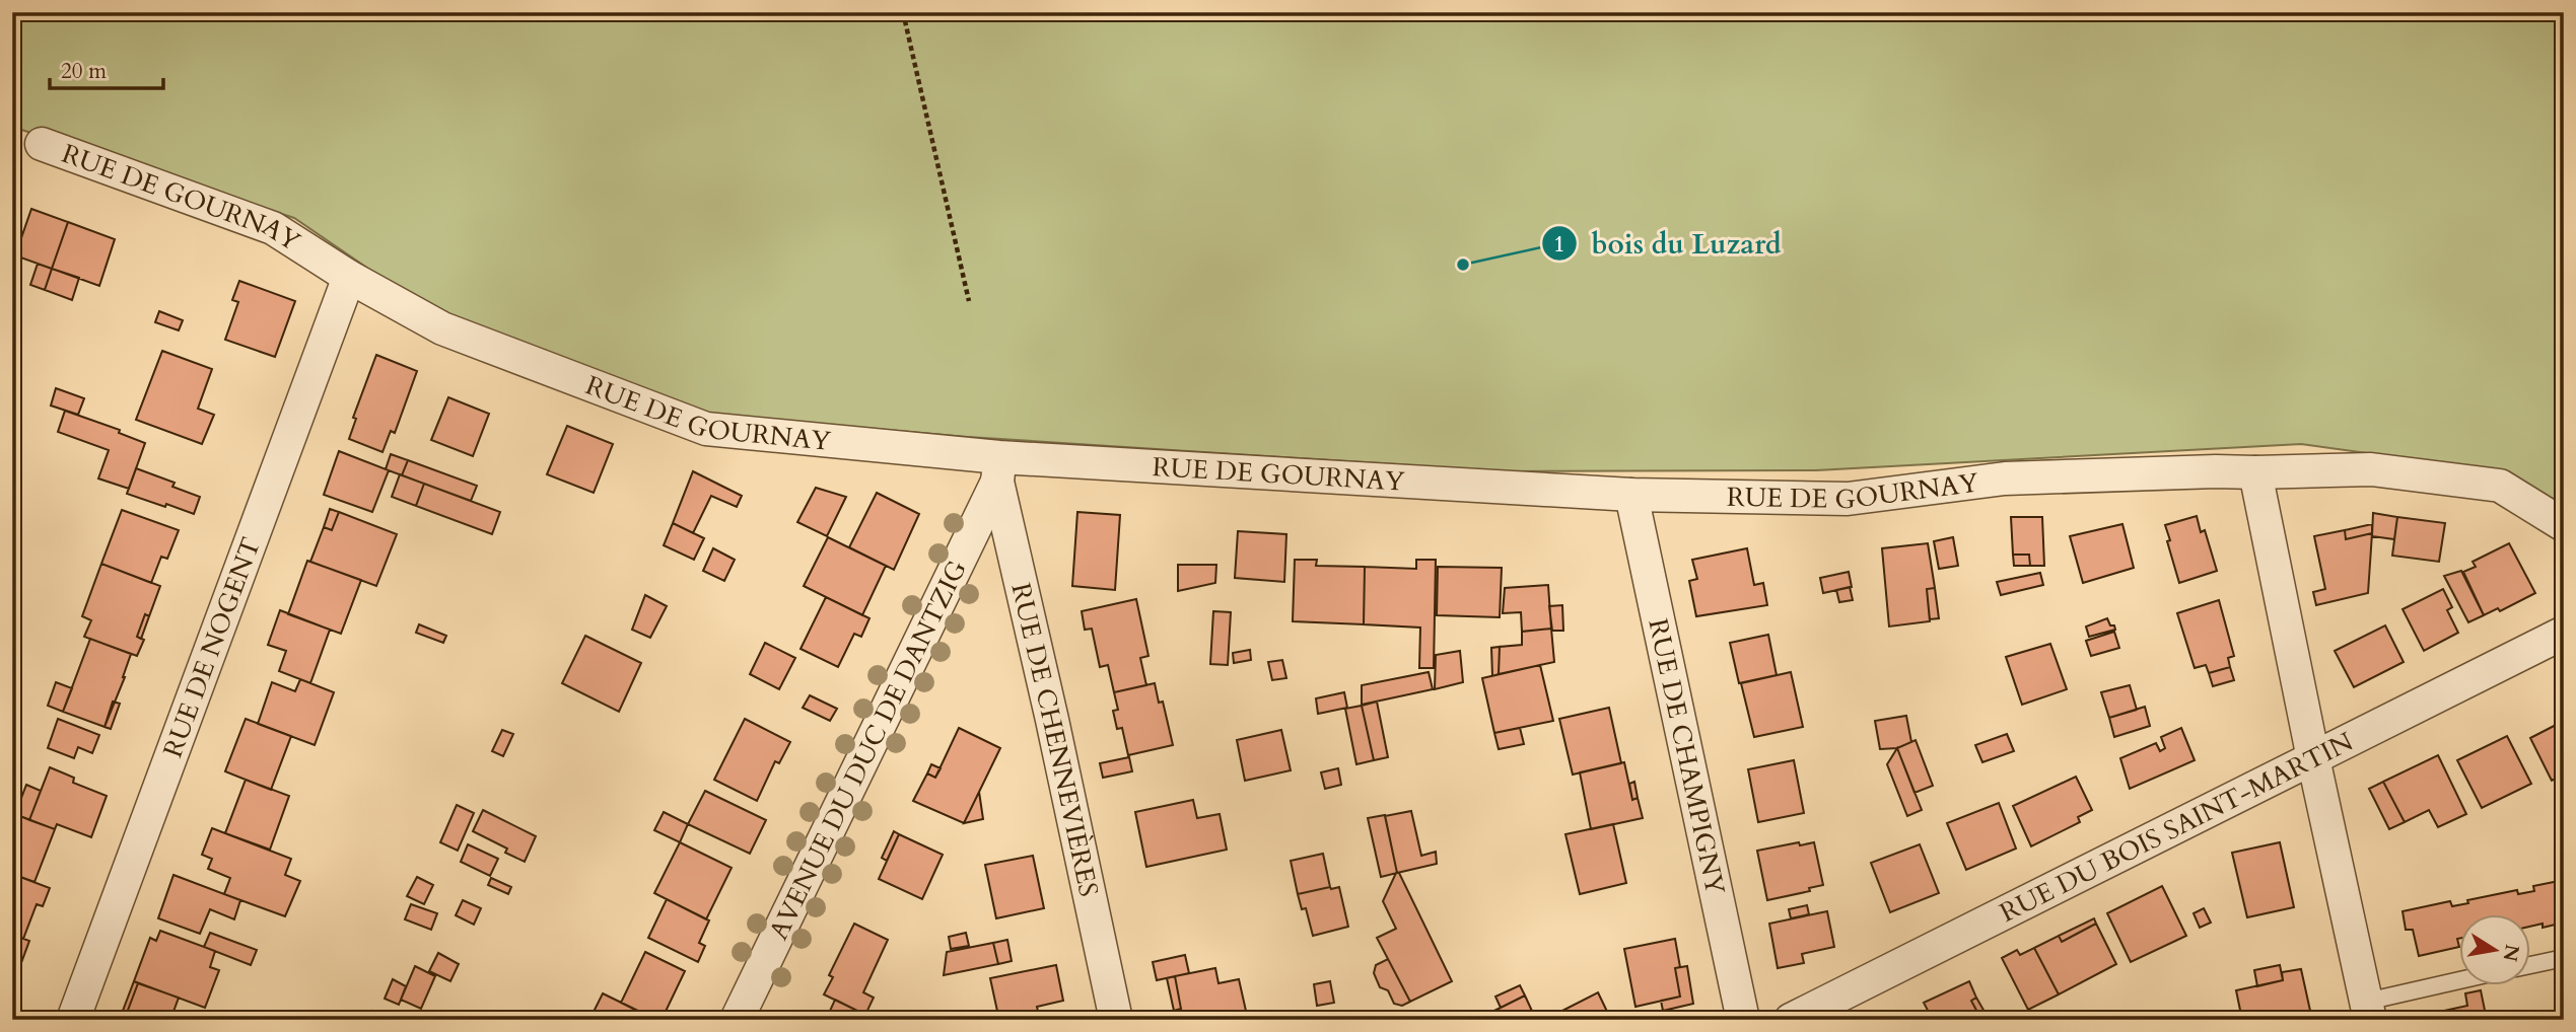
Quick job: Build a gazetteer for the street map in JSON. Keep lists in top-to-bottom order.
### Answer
{
  "streets": {
    "street": [
      "RUE DE GOURNAY",
      "RUE DE NOGENT",
      "RUE DE CHENNEVIÈRES",
      "AVENUE DU DUC DE DANTZIG",
      "RUE DE CHAMPIGNY",
      "RUE DU BOIS SAINT-MARTIN"
    ]
  },
  "crossings": [
    ["RUE DE GOURNAY", "RUE DE NOGENT"],
    ["RUE DE GOURNAY", "RUE DE CHENNEVIÈRES"],
    ["RUE DE GOURNAY", "AVENUE DU DUC DE DANTZIG"],
    ["RUE DE GOURNAY", "RUE DE CHAMPIGNY"],
    ["RUE DE CHENNEVIÈRES", "AVENUE DU DUC DE DANTZIG"]
  ],
  "places": ["bois du Luzard"],
  "scale_bar": "20 m",
  "north": "right"
}
